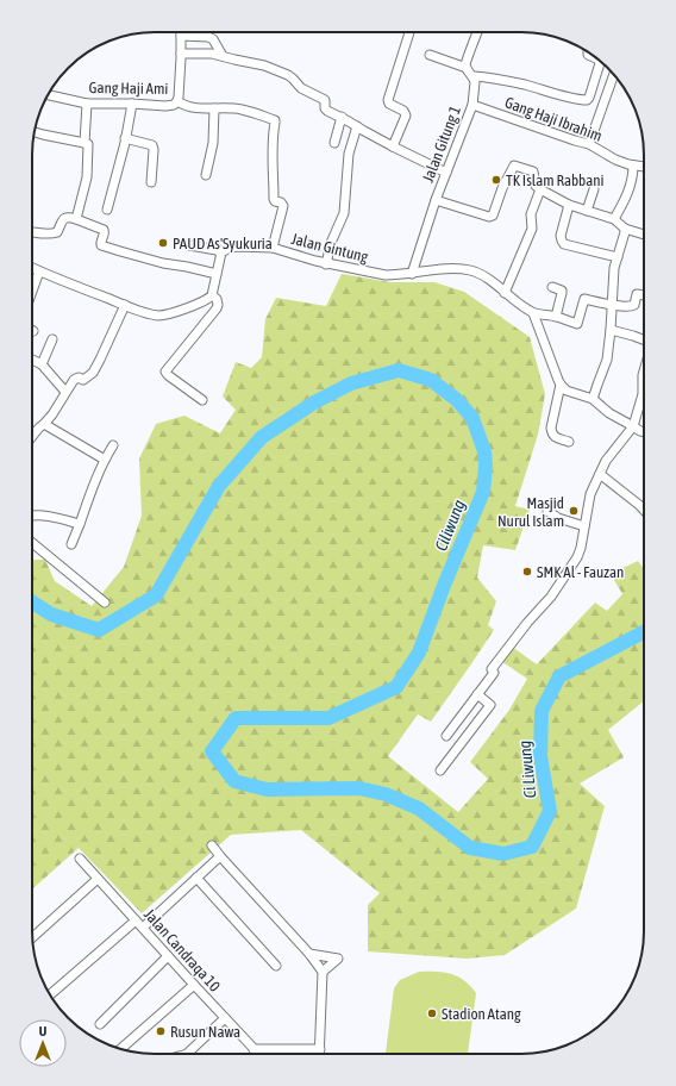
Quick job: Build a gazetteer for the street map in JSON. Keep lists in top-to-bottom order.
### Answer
{
  "streets": {
    "street": [
      "Gang Haji Ami",
      "Gang Haji Ibrahim",
      "Jalan Gitung 1",
      "Jalan Gintung",
      "Jalan Candraqa 10"
    ]
  },
  "crossings": [
    ["Gang Haji Ami", "Jalan Gintung"],
    ["Gang Haji Ibrahim", "Jalan Gitung 1"],
    ["Jalan Gitung 1", "Jalan Gintung"]
  ],
  "water": ["Ciliwung", "Ci Liwung"],
  "places": [
    "TK Islam Rabbani",
    "PAUD As'Syukuria",
    "Masjid Nurul Islam",
    "SMK Al - Fauzan",
    "Stadion Atang",
    "Rusun Nawa"
  ],
  "north": "top"
}
